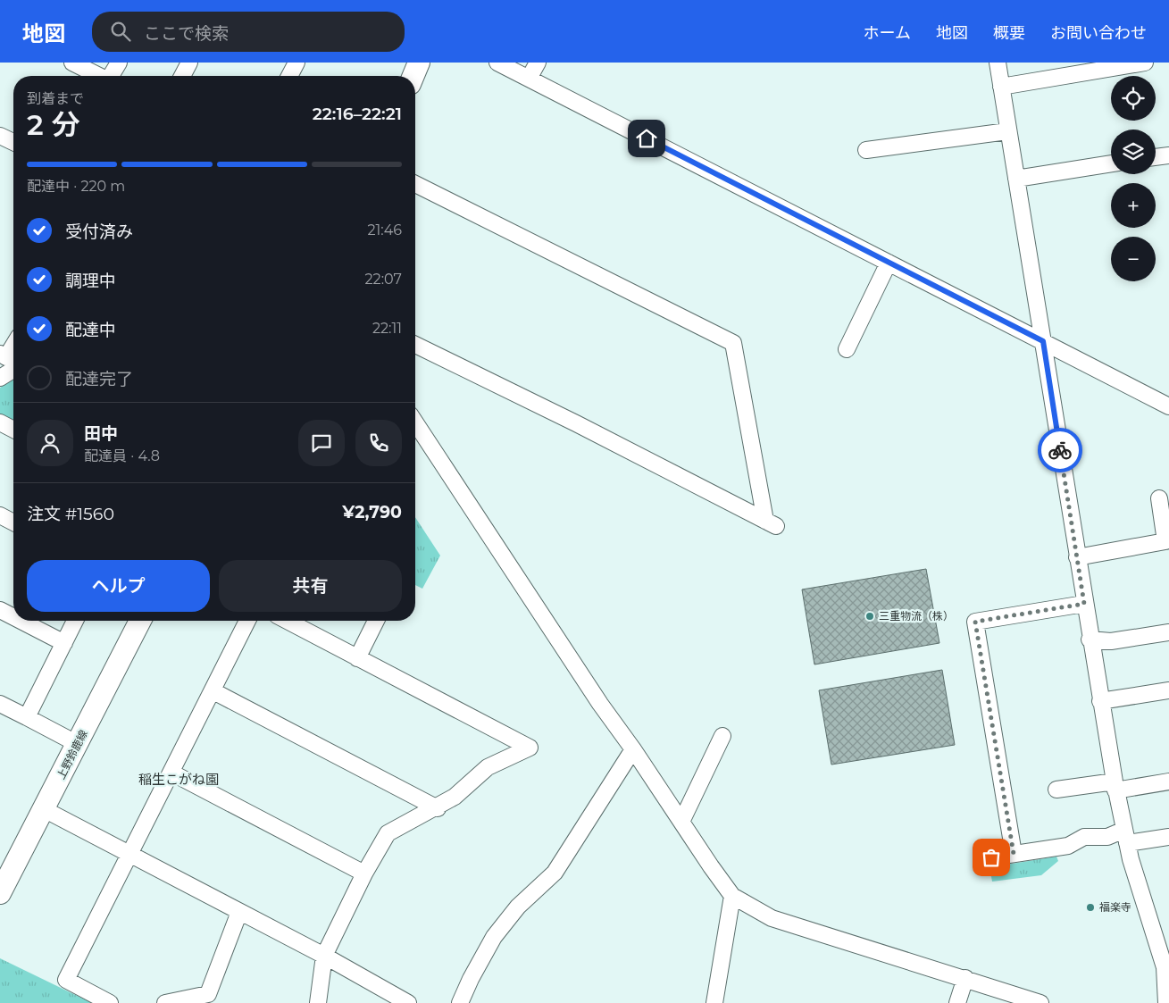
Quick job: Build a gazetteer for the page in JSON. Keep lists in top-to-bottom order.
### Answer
{
  "streets": {
    "main road": ["上野鈴鹿線"]
  },
  "districts": ["稲生こがね園"],
  "places": ["三重物流（株）", "福楽寺"],
  "page": {
    "header": "地図",
    "search": "ここで検索",
    "nav": [
      "ホーム",
      "地図",
      "概要",
      "お問い合わせ"
    ],
    "map_buttons": ["+", "−"],
    "heading": ["2 分", "到着まで", "22:16–22:21"],
    "panel": [
      "田中",
      "配達員 · 4.8",
      "注文 #1560",
      "¥2,790"
    ],
    "bar": "配達中 · 220 m",
    "list": [
      ["受付済み", "21:46"],
      ["調理中", "22:07"],
      ["配達中", "22:11"],
      "配達完了"
    ],
    "buttons": ["ヘルプ", "共有"]
  }
}
